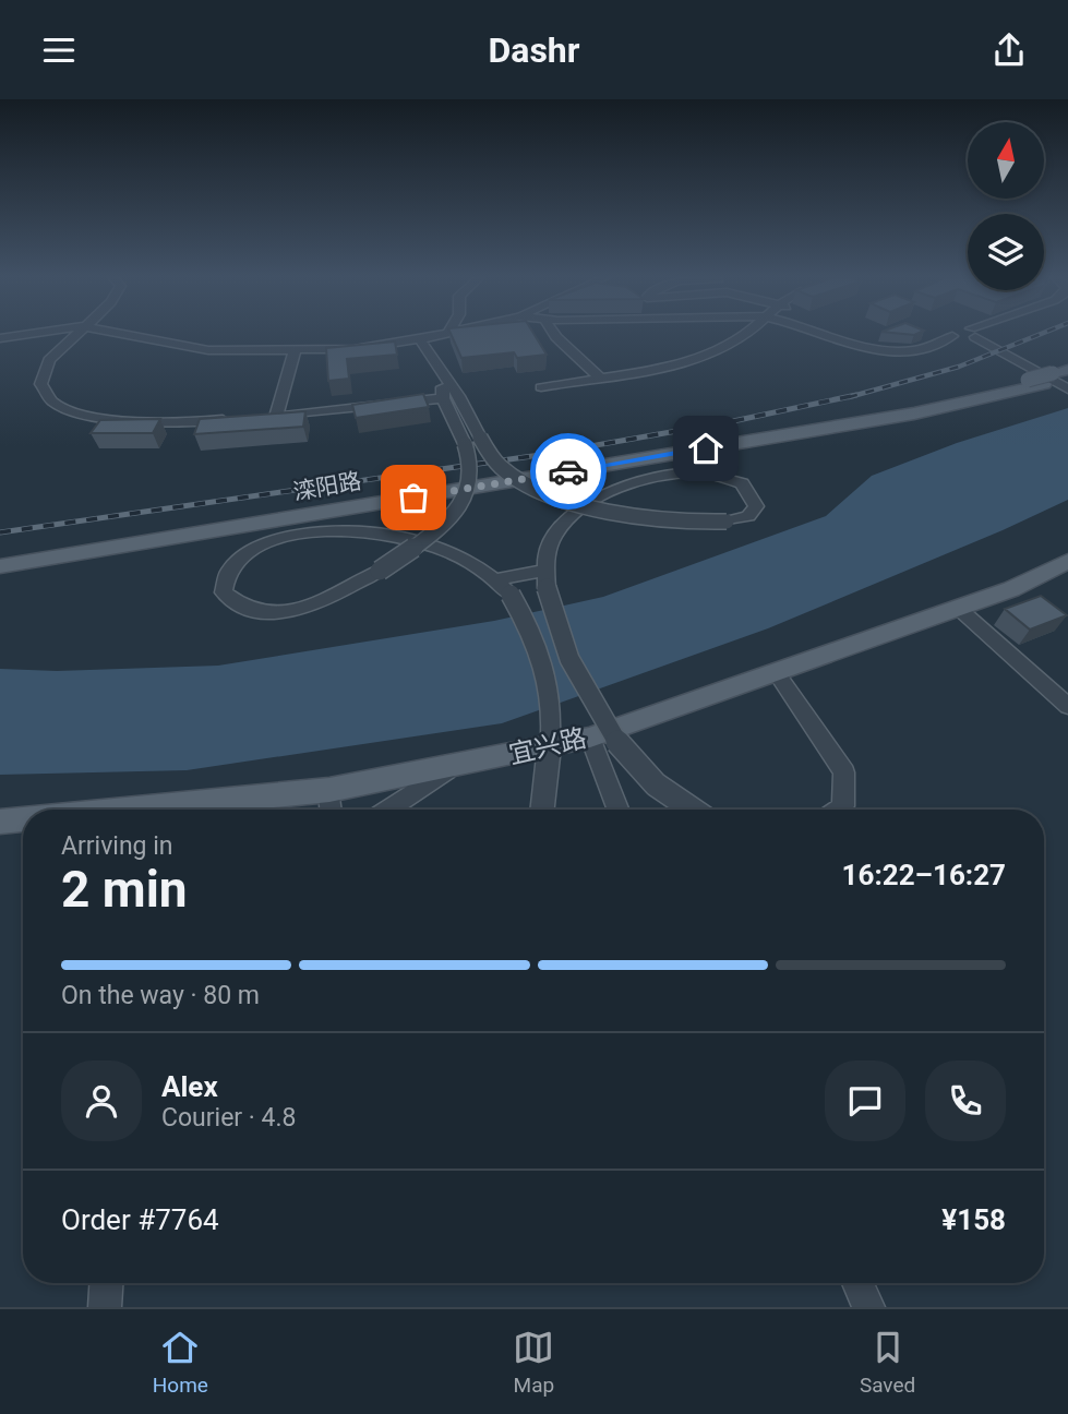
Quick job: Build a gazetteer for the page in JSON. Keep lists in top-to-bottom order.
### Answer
{
  "streets": {
    "main road": ["滦阳路", "宜兴路"]
  },
  "north": "top",
  "page": {
    "header": "Dashr",
    "heading": ["2 min", "Arriving in", "16:22–16:27"],
    "panel": [
      "Alex",
      "Courier · 4.8",
      "Order #7764",
      "¥158"
    ],
    "bar": "On the way · 80 m",
    "tabs": ["Home", "Map", "Saved"]
  }
}
